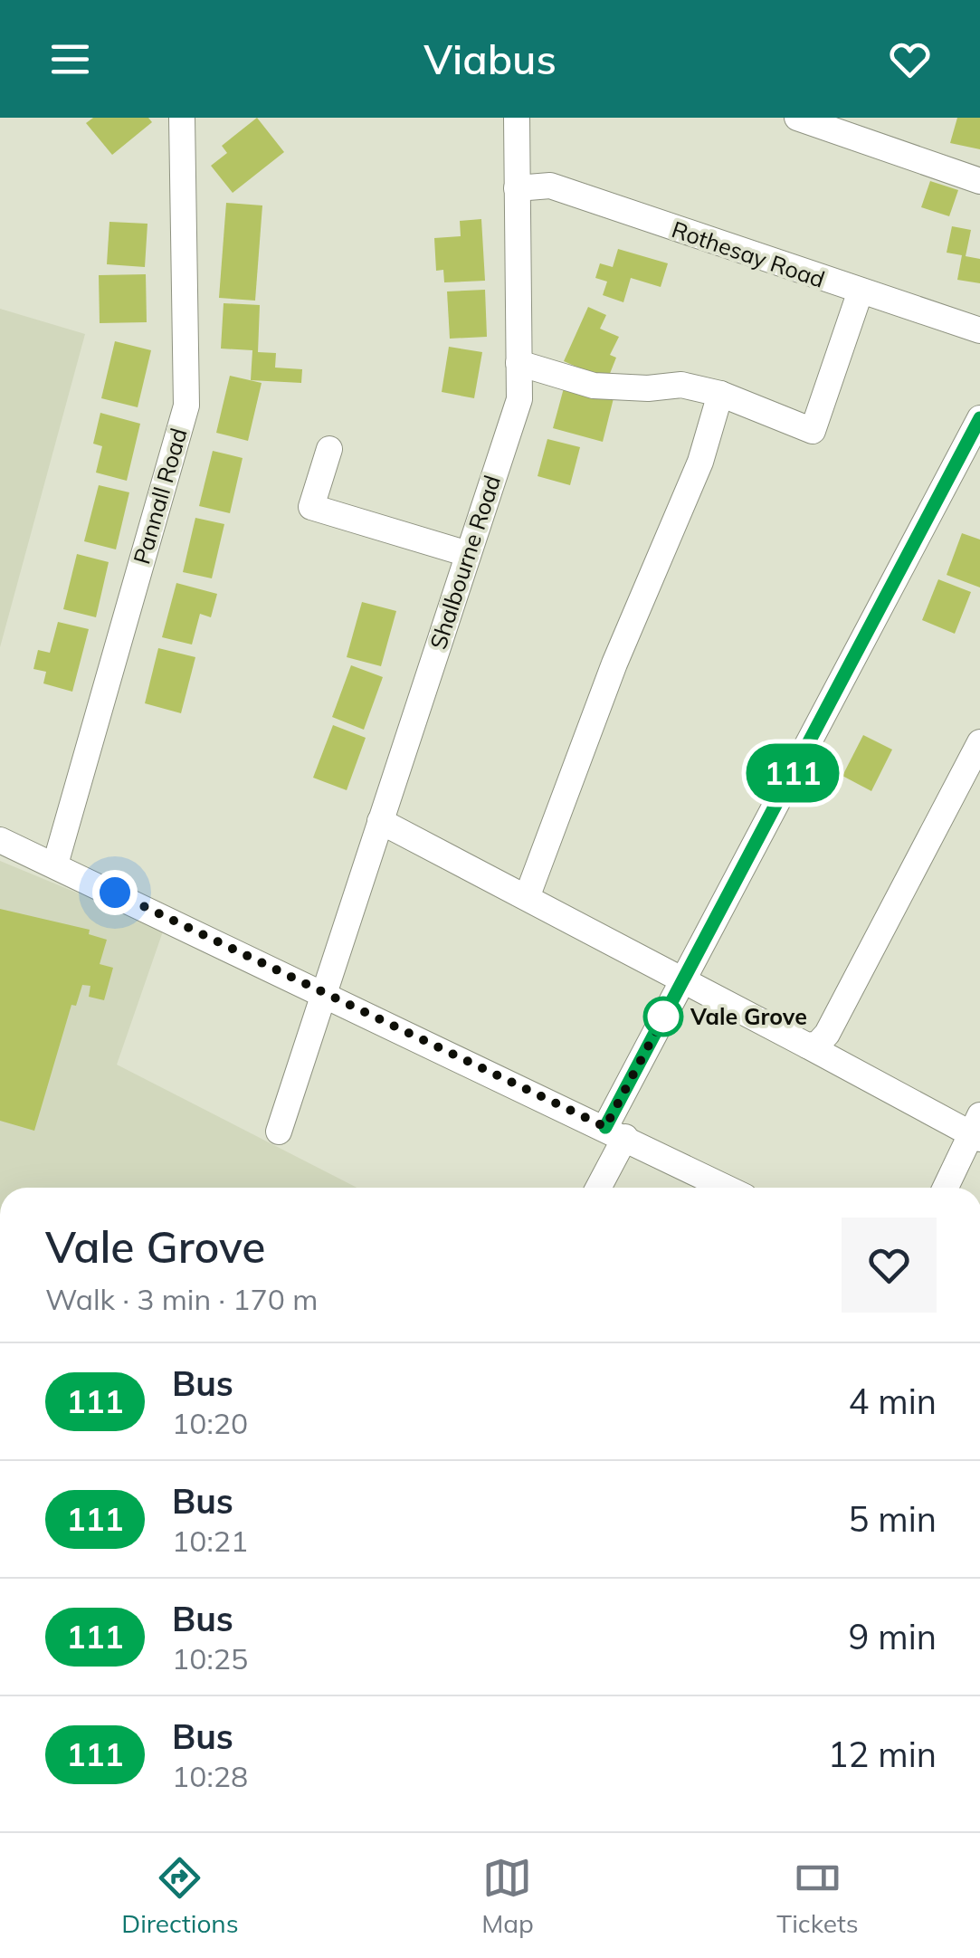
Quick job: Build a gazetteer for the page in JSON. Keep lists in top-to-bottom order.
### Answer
{
  "streets": {
    "street": ["Rothesay Road", "Pannall Road", "Shalbourne Road"]
  },
  "crossings": [
    ["Rothesay Road", "Shalbourne Road"]
  ],
  "places": ["Vale Grove"],
  "lines": ["bus line 111"],
  "page": {
    "header": "Viabus",
    "on_map": "111",
    "heading": ["Vale Grove", "Walk · 3 min · 170 m"],
    "list": [
      {
        "mark": "111",
        "name": "Bus",
        "note": "10:20",
        "value": "4 min"
      },
      {
        "mark": "111",
        "name": "Bus",
        "note": "10:21",
        "value": "5 min"
      },
      {
        "mark": "111",
        "name": "Bus",
        "note": "10:25",
        "value": "9 min"
      },
      {
        "mark": "111",
        "name": "Bus",
        "note": "10:28",
        "value": "12 min"
      }
    ],
    "tabs": ["Directions", "Map", "Tickets"]
  }
}
